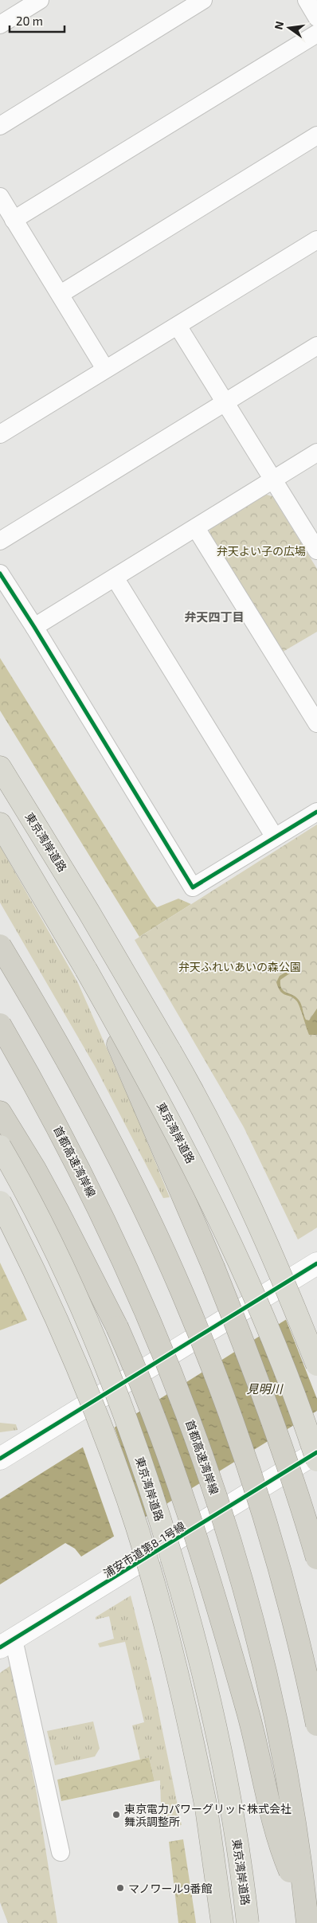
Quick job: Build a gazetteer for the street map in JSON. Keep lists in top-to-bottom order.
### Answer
{
  "streets": {
    "highway": ["東京湾岸道路", "首都高速湾岸線"],
    "street": ["浦安市道第8-1号線"]
  },
  "districts": ["弁天四丁目"],
  "water": ["見明川"],
  "parks": ["弁天よい子の広場", "弁天ふれいあいの森公園"],
  "places": ["東京電力パワーグリッド株式会社 舞浜調整所", "マノワール9番館"],
  "scale_bar": "20 m",
  "north": "left"
}
